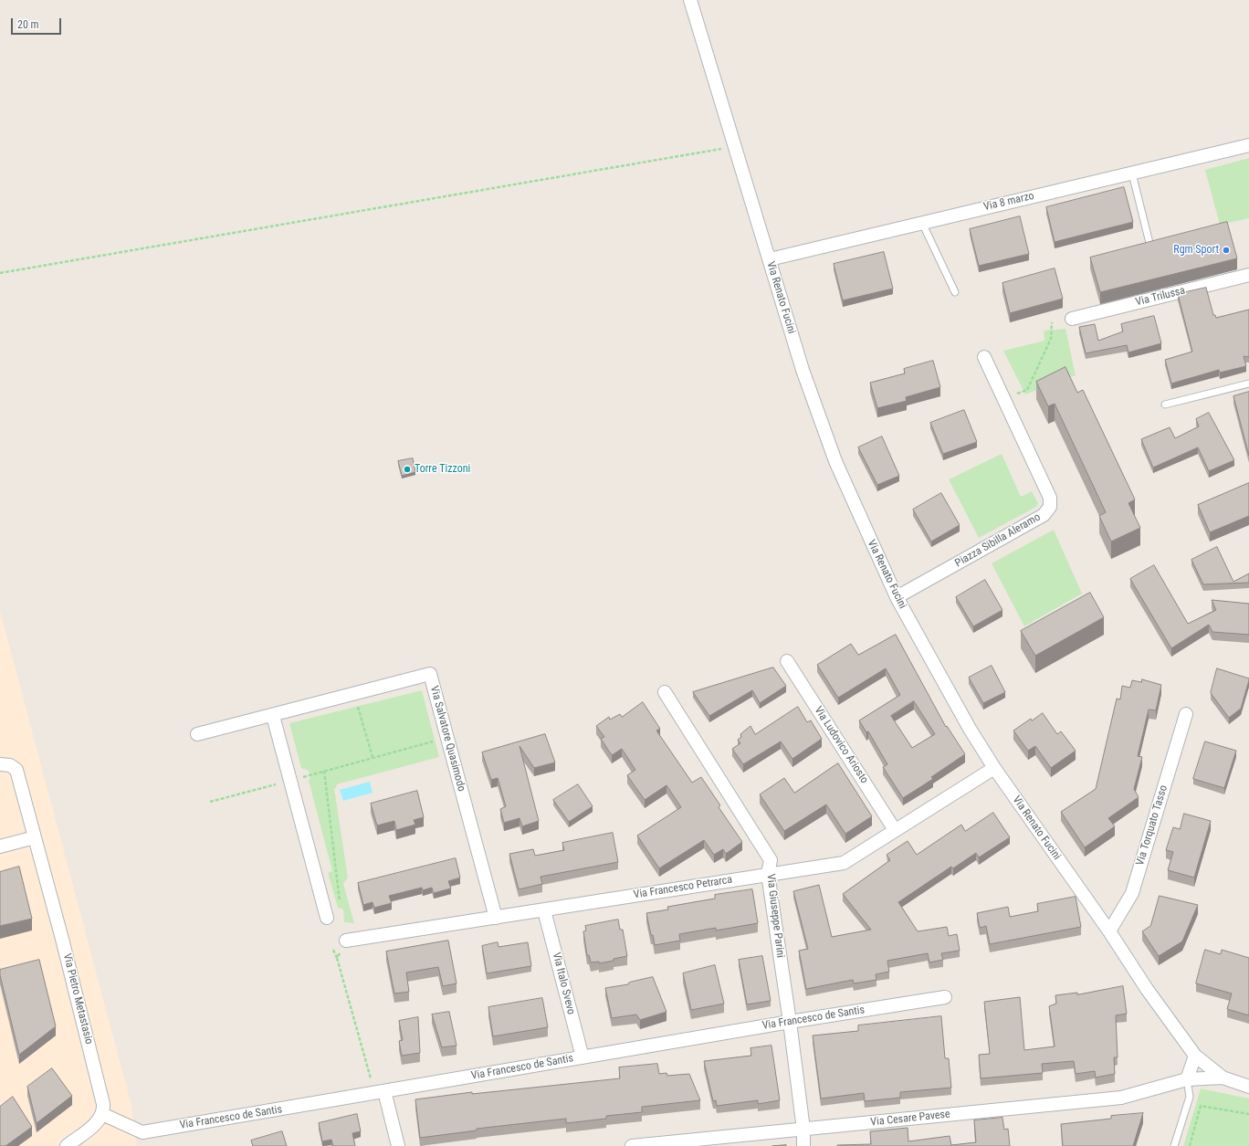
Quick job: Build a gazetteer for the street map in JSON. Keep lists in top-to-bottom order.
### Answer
{
  "streets": {
    "street": [
      "Via 8 marzo",
      "Via Trilussa",
      "Via Renato Fucini",
      "Piazza Sibilla Aleramo",
      "Via Salvatore Quasimodo",
      "Via Ludovico Ariosto",
      "Via Torquato Tasso",
      "Via Francesco Petrarca",
      "Via Giuseppe Parini",
      "Via Italo Svevo",
      "Via Pietro Metastasio",
      "Via Francesco de Santis",
      "Via Cesare Pavese"
    ]
  },
  "crossings": [
    ["Via 8 marzo", "Via Renato Fucini"],
    ["Via Renato Fucini", "Piazza Sibilla Aleramo"],
    ["Via Renato Fucini", "Via Torquato Tasso"],
    ["Via Renato Fucini", "Via Francesco Petrarca"],
    ["Via Renato Fucini", "Via Cesare Pavese"],
    ["Via Salvatore Quasimodo", "Via Francesco Petrarca"],
    ["Via Ludovico Ariosto", "Via Francesco Petrarca"],
    ["Via Francesco Petrarca", "Via Giuseppe Parini"],
    ["Via Francesco Petrarca", "Via Italo Svevo"],
    ["Via Giuseppe Parini", "Via Francesco de Santis"],
    ["Via Giuseppe Parini", "Via Cesare Pavese"],
    ["Via Italo Svevo", "Via Francesco de Santis"],
    ["Via Pietro Metastasio", "Via Francesco de Santis"]
  ],
  "places": ["Rgm Sport", "Torre Tizzoni"],
  "scale_bar": "20 m"
}
